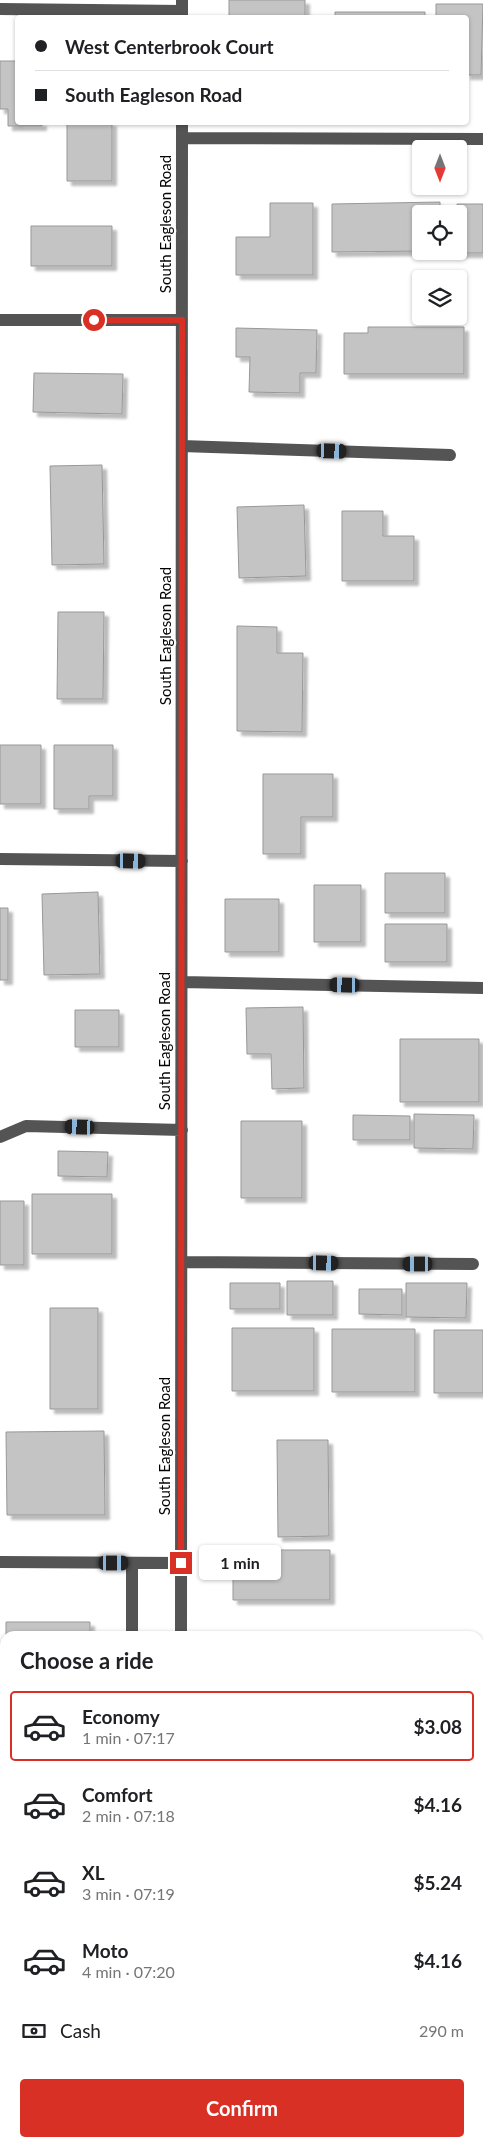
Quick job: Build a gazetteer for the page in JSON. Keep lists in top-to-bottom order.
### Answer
{
  "streets": {
    "street": ["South Eagleson Road"]
  },
  "north": "bottom",
  "page": {
    "banner": ["West Centerbrook Court", "South Eagleson Road"],
    "bubble": "1 min",
    "heading": "Choose a ride",
    "list": [
      {
        "name": "Economy",
        "note": "1 min · 07:17",
        "value": "$3.08"
      },
      {
        "name": "Comfort",
        "note": "2 min · 07:18",
        "value": "$4.16"
      },
      {
        "name": "XL",
        "note": "3 min · 07:19",
        "value": "$5.24"
      },
      {
        "name": "Moto",
        "note": "4 min · 07:20",
        "value": "$4.16"
      }
    ],
    "pay": ["Cash", "290 m"],
    "buttons": "Confirm"
  }
}
